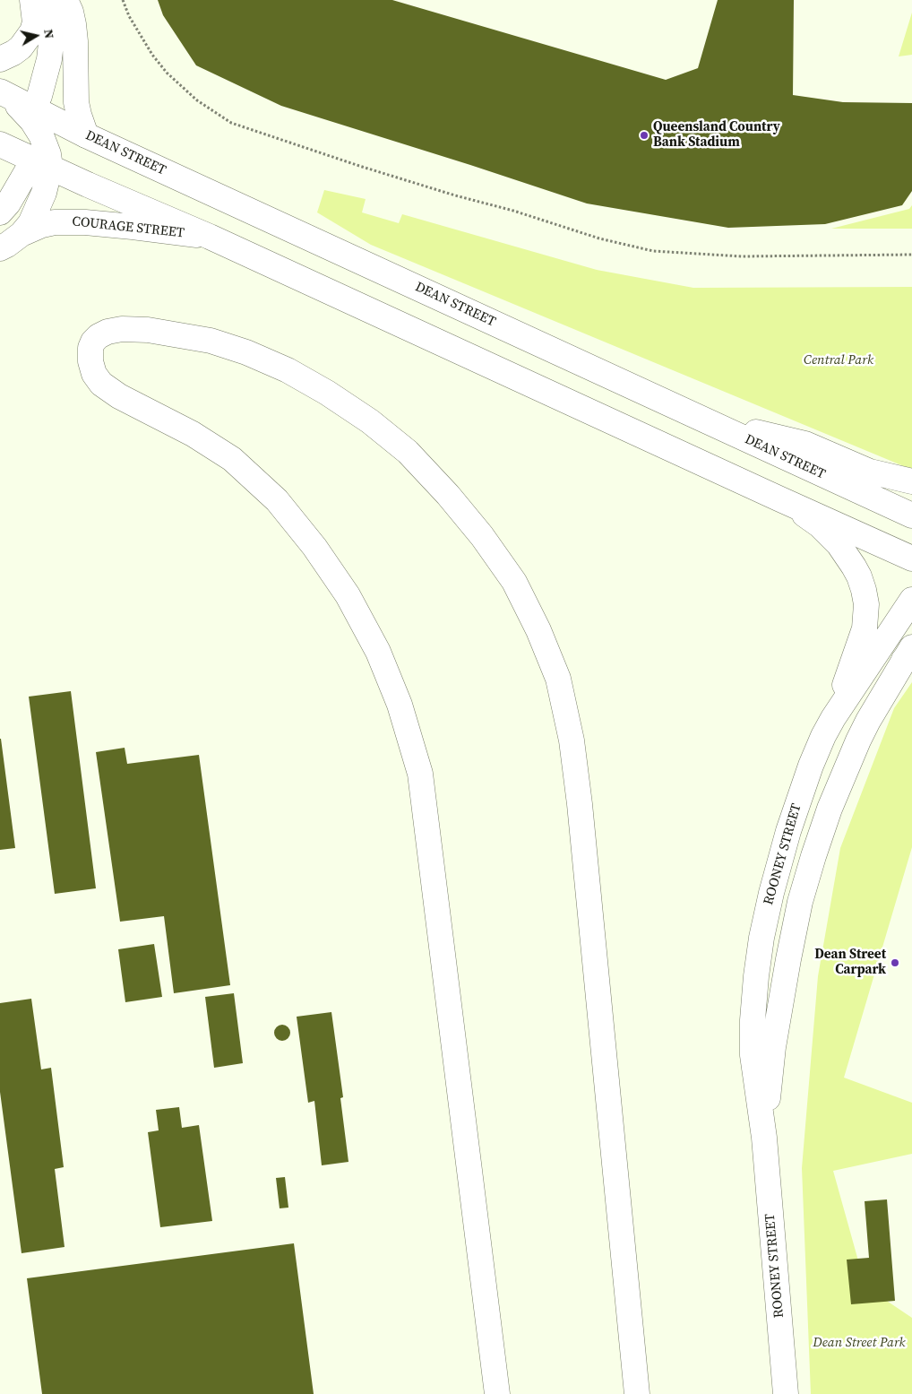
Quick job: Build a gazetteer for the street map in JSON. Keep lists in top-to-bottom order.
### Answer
{
  "streets": {
    "main road": ["DEAN STREET", "COURAGE STREET", "ROONEY STREET"]
  },
  "parks": ["Central Park", "Dean Street Park"],
  "places": ["Queensland Country Bank Stadium", "Dean Street Carpark"],
  "north": "right"
}
